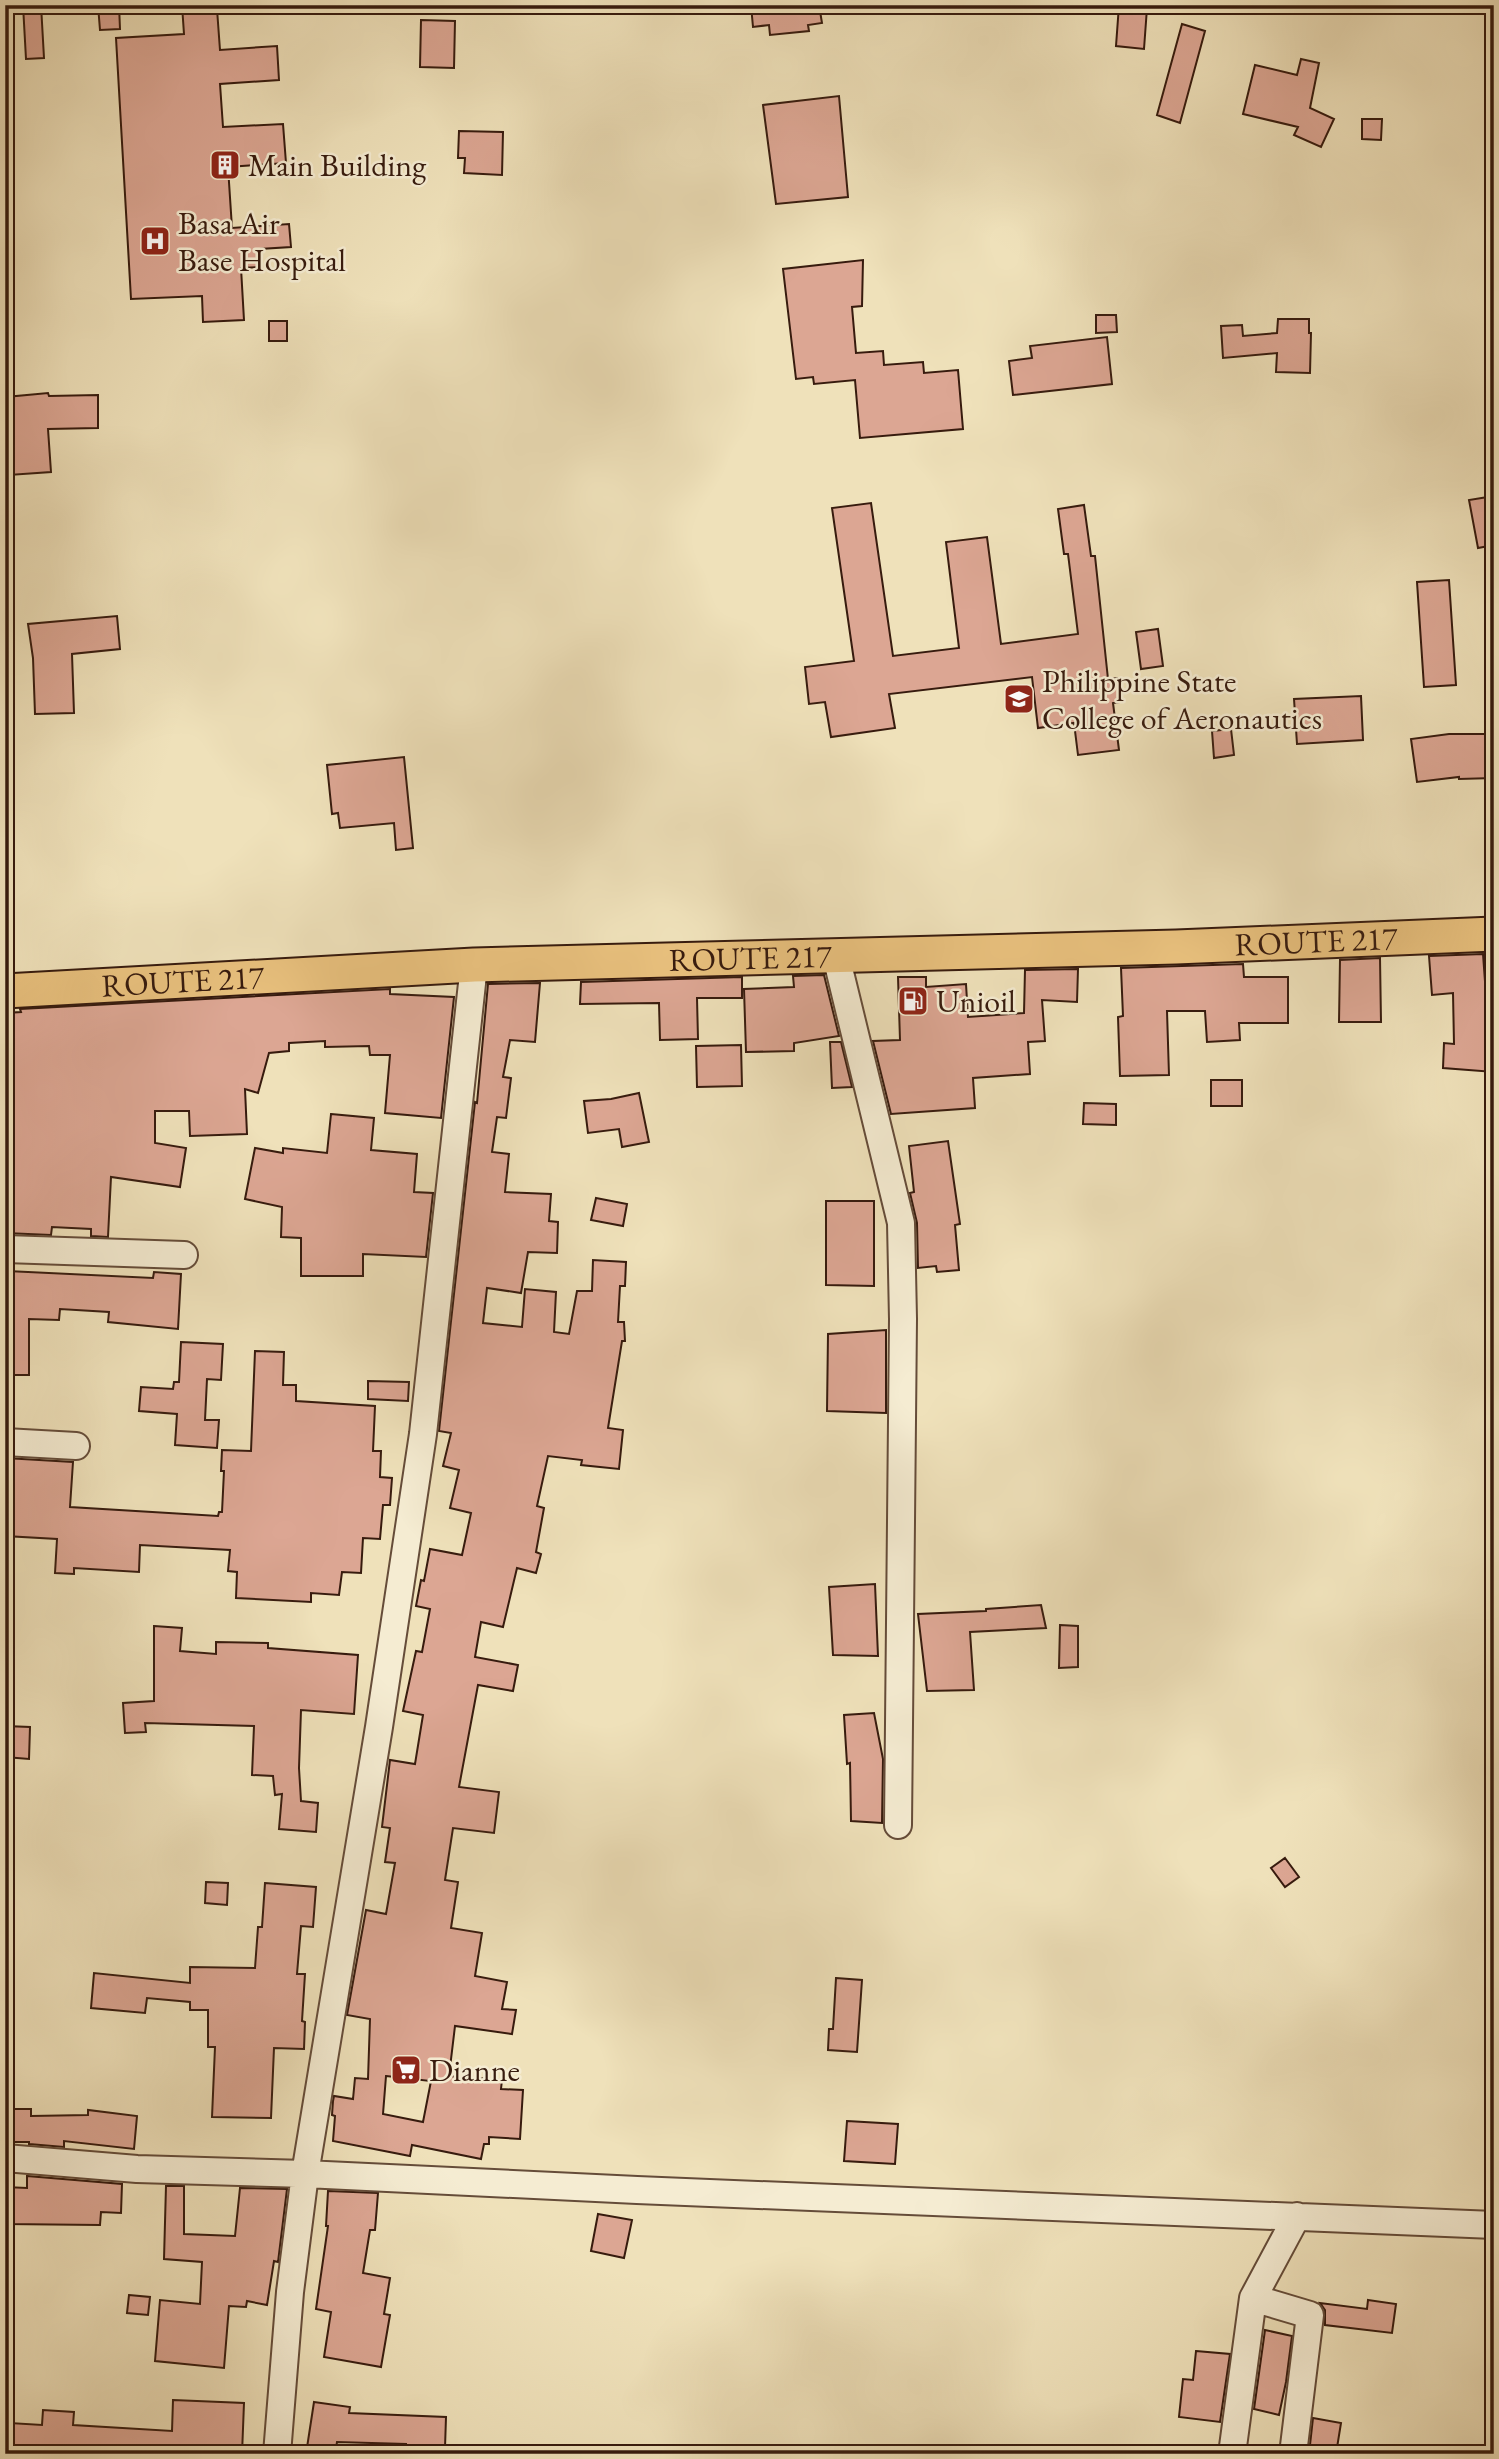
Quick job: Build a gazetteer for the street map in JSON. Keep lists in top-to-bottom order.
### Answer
{
  "streets": {
    "main road": ["ROUTE 217"]
  },
  "places": {
    "building": ["Main Building"],
    "hospital": ["Basa Air Base Hospital"],
    "school or university": ["Philippine State College of Aeronautics"],
    "fuel station": ["Unioil"],
    "supermarket": ["Dianne"]
  }
}
